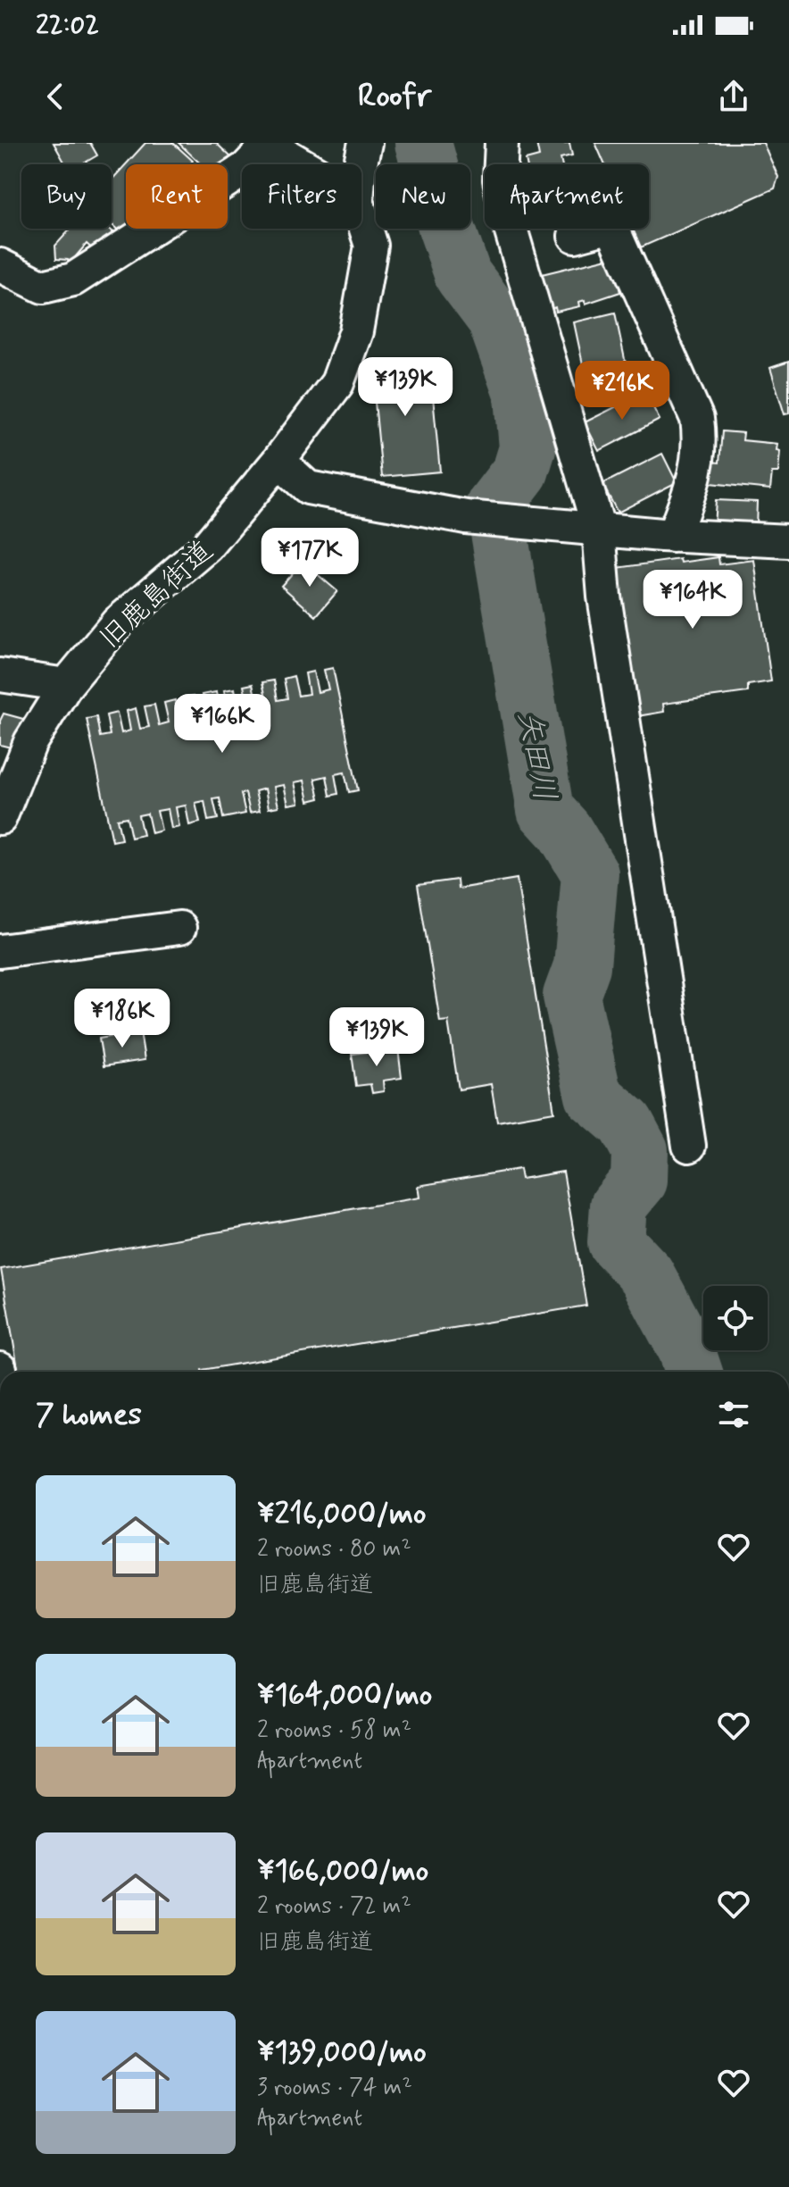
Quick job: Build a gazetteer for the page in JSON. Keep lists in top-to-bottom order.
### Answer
{
  "streets": {
    "street": ["旧鹿島街道"]
  },
  "water": ["矢田川"],
  "page": {
    "status": "22:02",
    "header": "Roofr",
    "chip": [
      "Buy",
      "Rent",
      "Filters",
      "New",
      "Apartment"
    ],
    "price": [
      "¥139K",
      "¥216K",
      "¥177K",
      "¥164K",
      "¥166K",
      "¥186K",
      "¥139K"
    ],
    "heading": "7 homes",
    "list": [
      {
        "name": "¥216,000/mo",
        "note": "2 rooms · 80 m² · 旧鹿島街道"
      },
      {
        "name": "¥164,000/mo",
        "note": "2 rooms · 58 m² · Apartment"
      },
      {
        "name": "¥166,000/mo",
        "note": "2 rooms · 72 m² · 旧鹿島街道"
      },
      {
        "name": "¥139,000/mo",
        "note": "3 rooms · 74 m² · Apartment"
      }
    ]
  }
}
